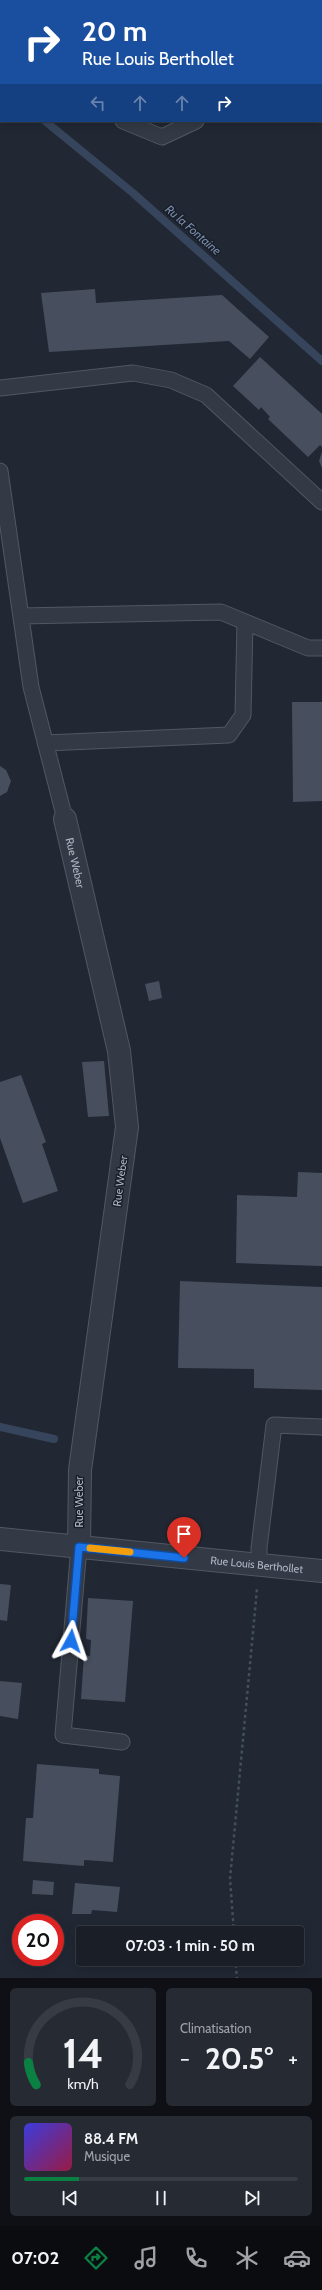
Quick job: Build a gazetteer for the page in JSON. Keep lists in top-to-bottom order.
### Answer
{
  "streets": {
    "street": ["Rue Weber", "Rue Louis Berthollet"]
  },
  "crossings": [
    ["Rue Weber", "Rue Louis Berthollet"]
  ],
  "water": ["Ru la Fontaine"],
  "page": {
    "turn": ["20 m", "Rue Louis Berthollet"],
    "limit": "20",
    "trip": "07:03 · 1 min · 50 m",
    "tile": "Climatisation",
    "heat": ["−", "20.5°", "+"],
    "song": ["88.4 FM", "Musique"],
    "tabs": "07:02",
    "gauge": ["14", "km/h"]
  }
}
